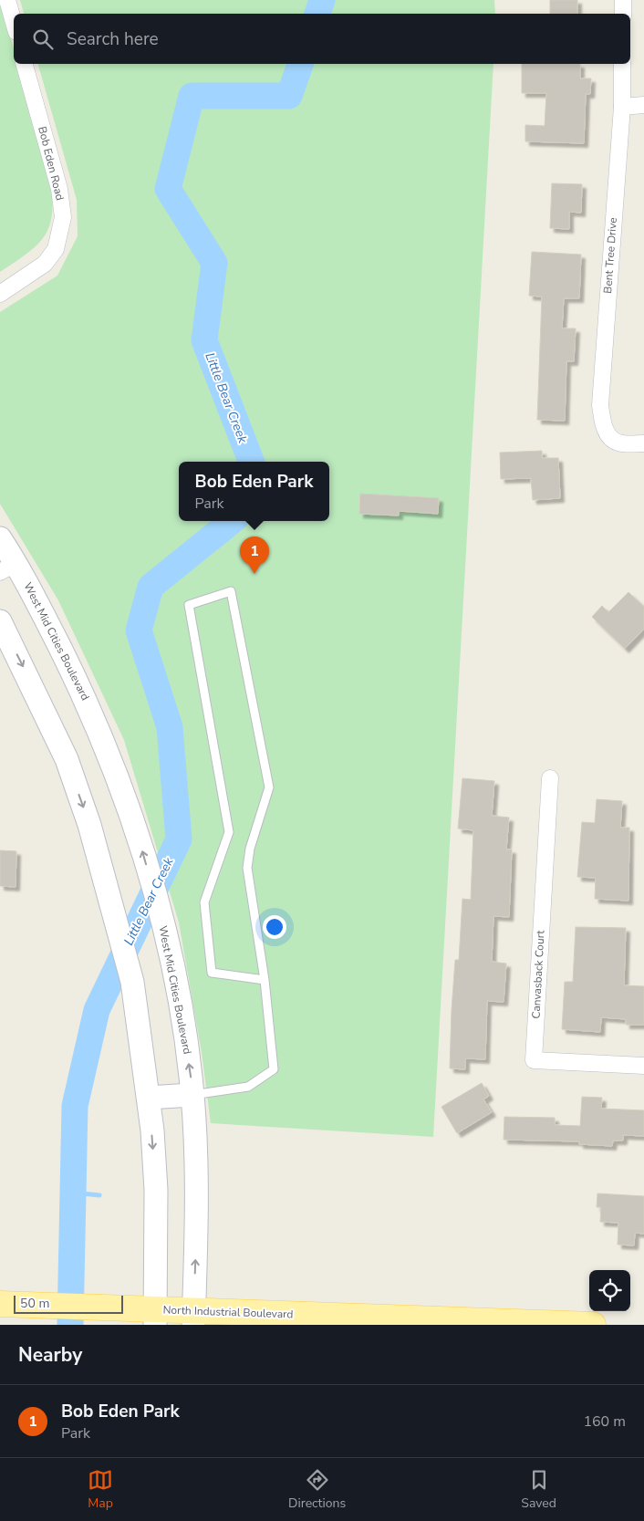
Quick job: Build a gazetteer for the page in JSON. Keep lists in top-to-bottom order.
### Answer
{
  "streets": {
    "main road": ["West Mid Cities Boulevard", "North Industrial Boulevard"],
    "street": ["Bob Eden Road", "Bent Tree Drive", "Canvasback Court"]
  },
  "crossings": [
    ["West Mid Cities Boulevard", "North Industrial Boulevard"]
  ],
  "water": ["Little Bear Creek"],
  "scale_bar": "50 m",
  "page": {
    "search": "Search here",
    "popup": ["Bob Eden Park", "Park"],
    "pins": "1",
    "scale": "50 m",
    "heading": "Nearby",
    "list": [
      {
        "mark": "1",
        "name": "Bob Eden Park",
        "note": "Park",
        "value": "160 m"
      }
    ],
    "nav": ["Map", "Directions", "Saved"]
  }
}
